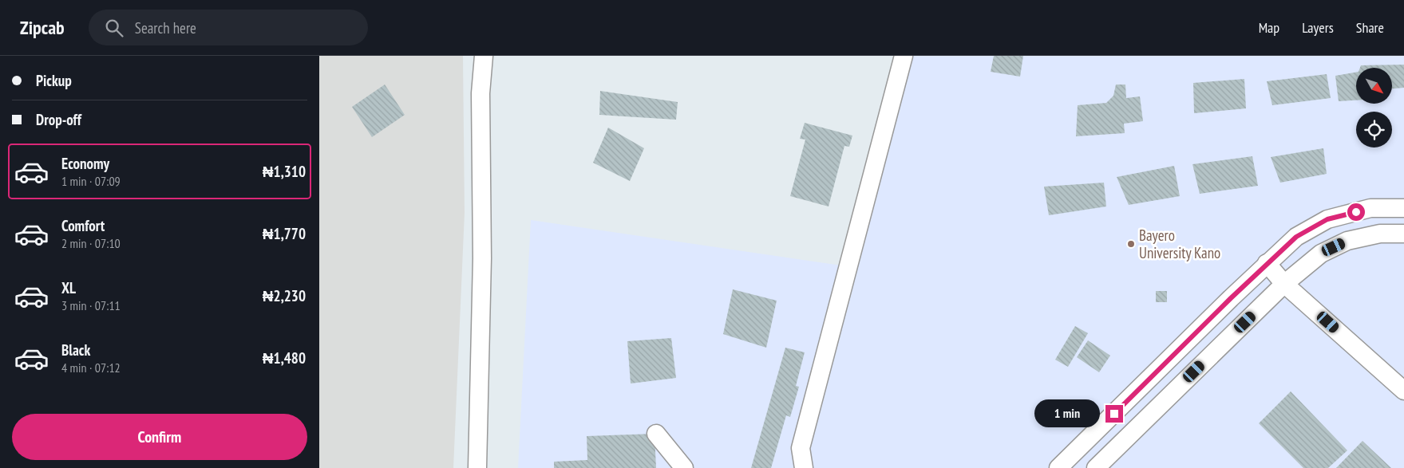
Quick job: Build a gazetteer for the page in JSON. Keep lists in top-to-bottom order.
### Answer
{
  "places": ["Bayero University Kano"],
  "north": "bottom right",
  "page": {
    "header": "Zipcab",
    "search": "Search here",
    "nav": ["Map", "Layers", "Share"],
    "banner": ["Pickup", "Drop-off"],
    "list": [
      {
        "name": "Economy",
        "note": "1 min · 07:09",
        "value": "₦1,310"
      },
      {
        "name": "Comfort",
        "note": "2 min · 07:10",
        "value": "₦1,770"
      },
      {
        "name": "XL",
        "note": "3 min · 07:11",
        "value": "₦2,230"
      },
      {
        "name": "Black",
        "note": "4 min · 07:12",
        "value": "₦1,480"
      }
    ],
    "bubble": "1 min",
    "buttons": "Confirm"
  }
}
